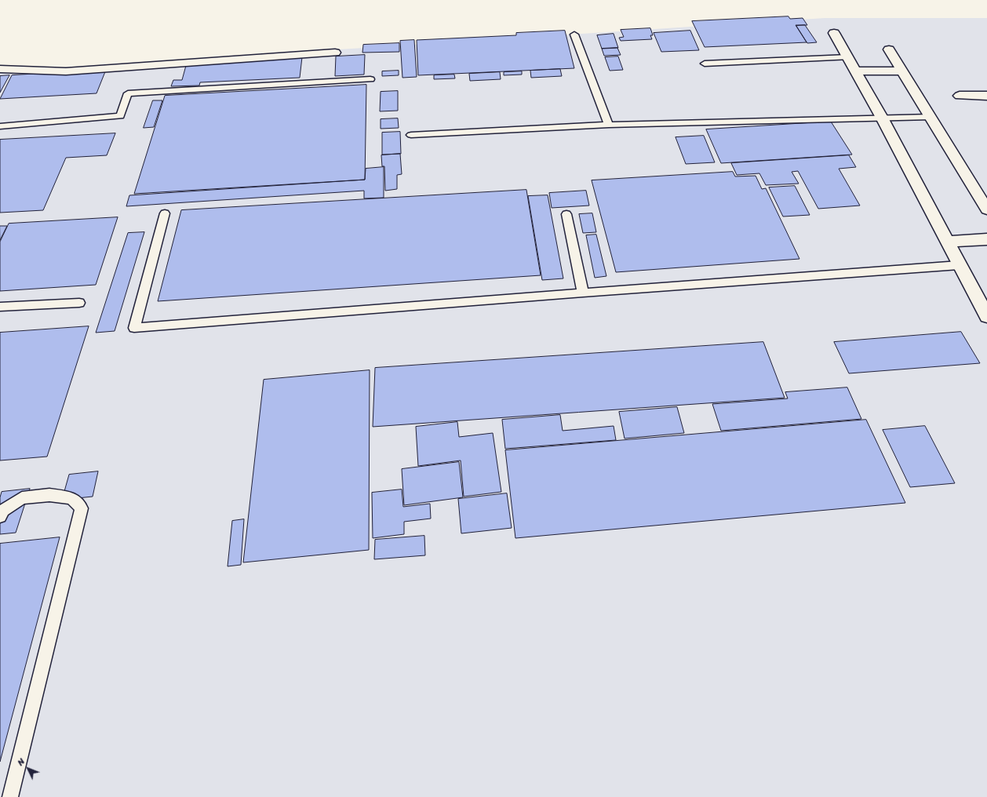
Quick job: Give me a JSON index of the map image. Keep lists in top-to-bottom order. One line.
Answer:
{"north":"top left"}
